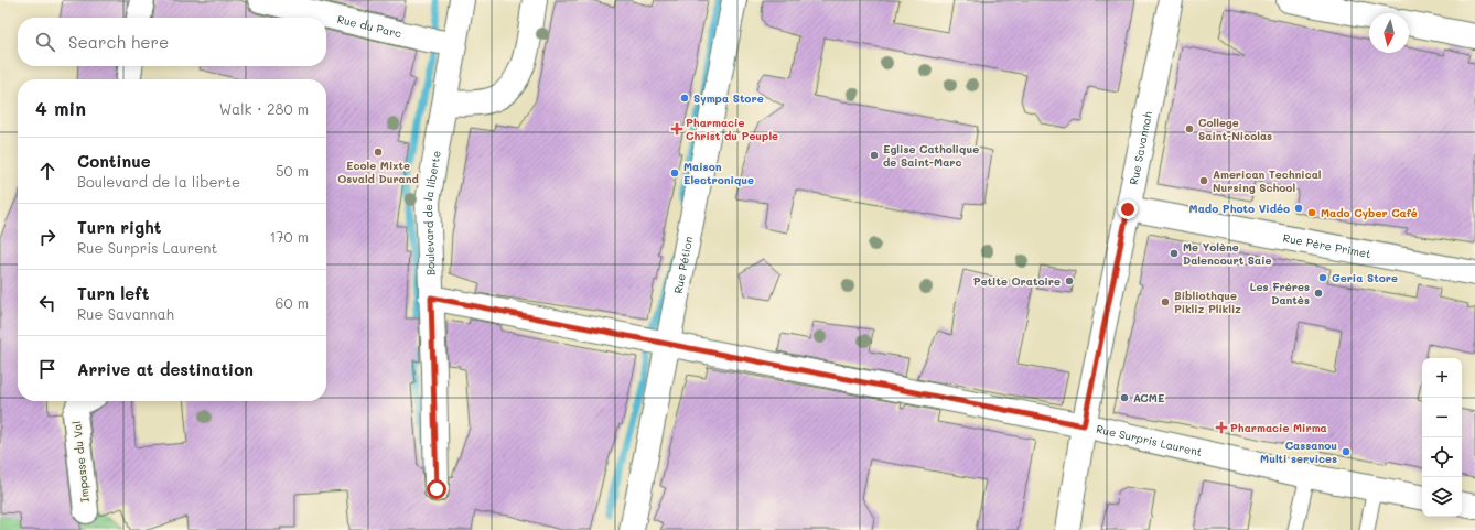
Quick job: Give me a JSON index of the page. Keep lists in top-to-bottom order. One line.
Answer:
{"streets":{"street":["Rue du Parc","Rue Savannah","Boulevard de la liberte","Rue Père Primet","Rue Pétion","Rue Surpris Laurent","Impasse du Val"]},"crossings":[["Rue du Parc","Boulevard de la liberte"],["Rue Savannah","Rue Père Primet"],["Rue Savannah","Rue Surpris Laurent"],["Boulevard de la liberte","Rue Surpris Laurent"],["Rue Pétion","Rue Surpris Laurent"]],"places":{"other":["Sympa Store","College Saint-Nicolas","Ecole Mixte Osvald Durand","Eglise Catholique de Saint-Marc","Maison Electronique","American Technical Nursing School","Mado Photo Vidéo","Mado Cyber Café","Me Yolène Dalencourt Saie","Geria Store","Petite Oratoire","Les Frères Dantès","Bibliothque Pikliz Plikliz","ACME","Cassanou Multi services"],"health":["Pharmacie Christ du Peuple","Pharmacie Mirma"]},"north":"bottom","page":{"search":"Search here","heading":["4 min","Walk · 280 m"],"list":[["Continue","Boulevard de la liberte","50 m"],["Turn right","Rue Surpris Laurent","170 m"],["Turn left","Rue Savannah","60 m"],"Arrive at destination"],"map_buttons":["+","−"]}}
